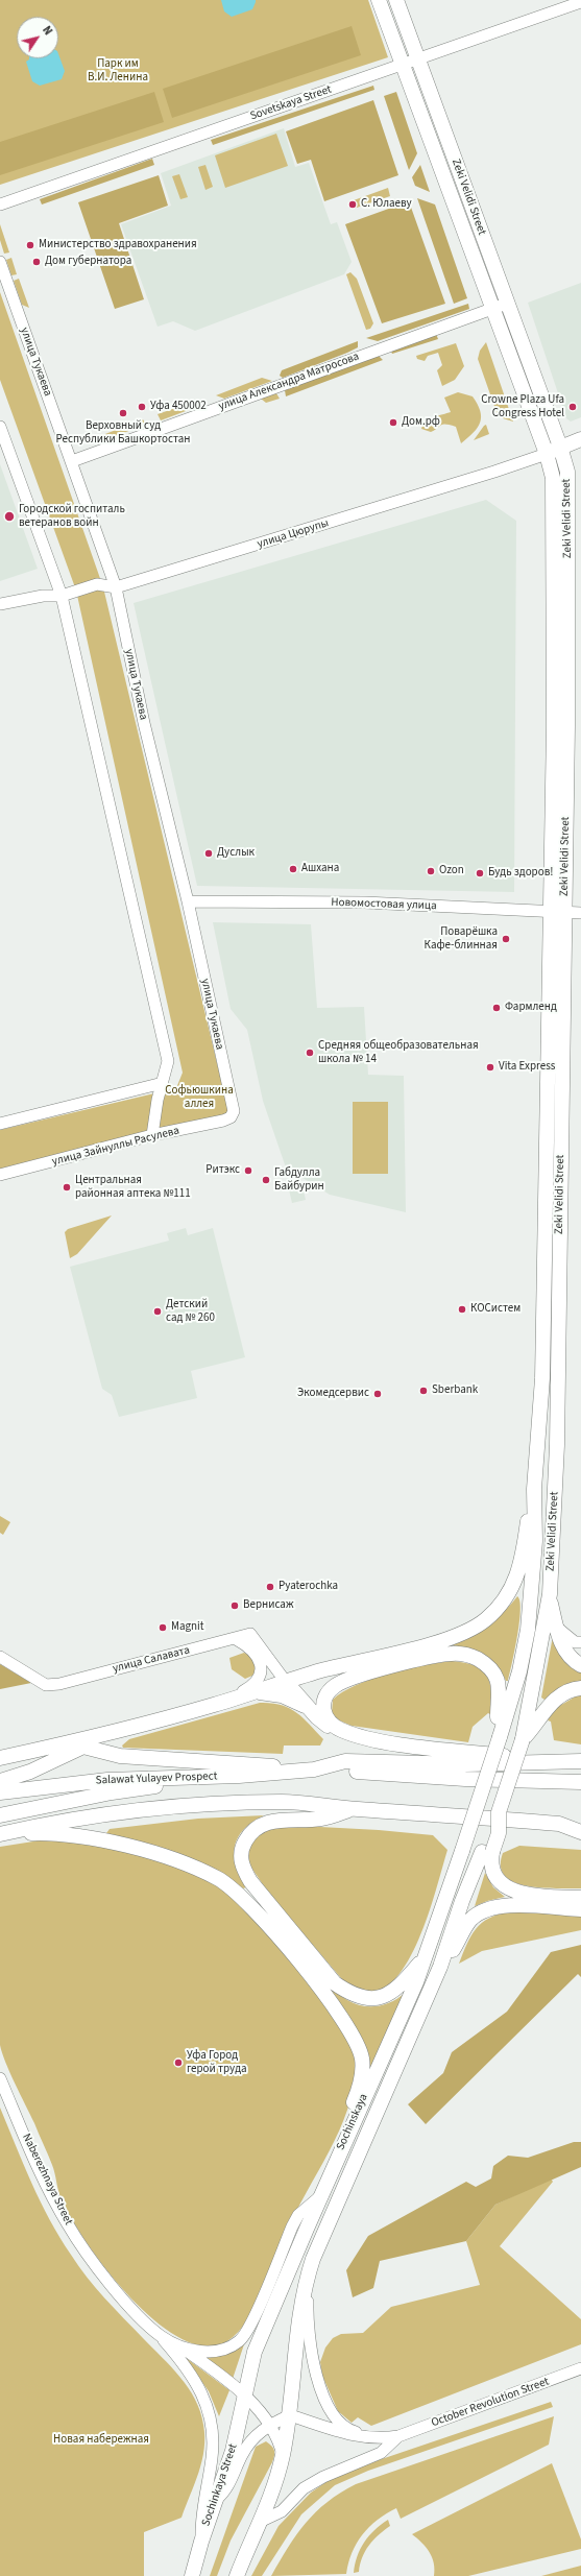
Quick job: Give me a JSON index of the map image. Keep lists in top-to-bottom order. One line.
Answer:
{"streets":{"main road":["Zeki Velidi Street","улица Цюрупы","Salawat Yulayev Prospect","Sochinskaya","Sochinkaya Street"],"street":["Sovetskaya Street","улица Тукаева","улица Александра Матросова","Новомостовая улица","улица Зайнуллы Расулева","улица Салавата","Naberezhnaya Street","October Revolution Street"]},"crossings":[["Sovetskaya Street","Zeki Velidi Street"],["Zeki Velidi Street","улица Александра Матросова"],["Zeki Velidi Street","улица Цюрупы"],["Zeki Velidi Street","Новомостовая улица"],["Zeki Velidi Street","Sochinskaya"],["улица Тукаева","улица Александра Матросова"],["улица Тукаева","улица Цюрупы"],["улица Тукаева","Новомостовая улица"],["улица Тукаева","улица Зайнуллы Расулева"],["Sochinskaya","Sochinkaya Street"]],"parks":["Парк им В.И. Ленина","Софьюшкина аллея","Новая набережная"],"places":["С. Юлаеву","Министерство здравохранения","Дом губернатора","Уфа 450002","Crowne Plaza Ufa Congress Hotel","Верховный суд Республики Башкортостан","Дом.рф","Городской госпиталь ветеранов войн","Дуслык","Ашхана","Ozon","Будь здоров!","Поварёшка Кафе-блинная","Фармленд","Средняя общеобразовательная школа № 14","Vita Express","Ритэкс","Габдулла Байбурин","Центральная районная аптека №111","КОСистем","Детский сад № 260","Sberbank","Экомедсервис","Pyaterochka","Вернисаж","Magnit","Уфа Город герой труда"],"north":"top right"}
